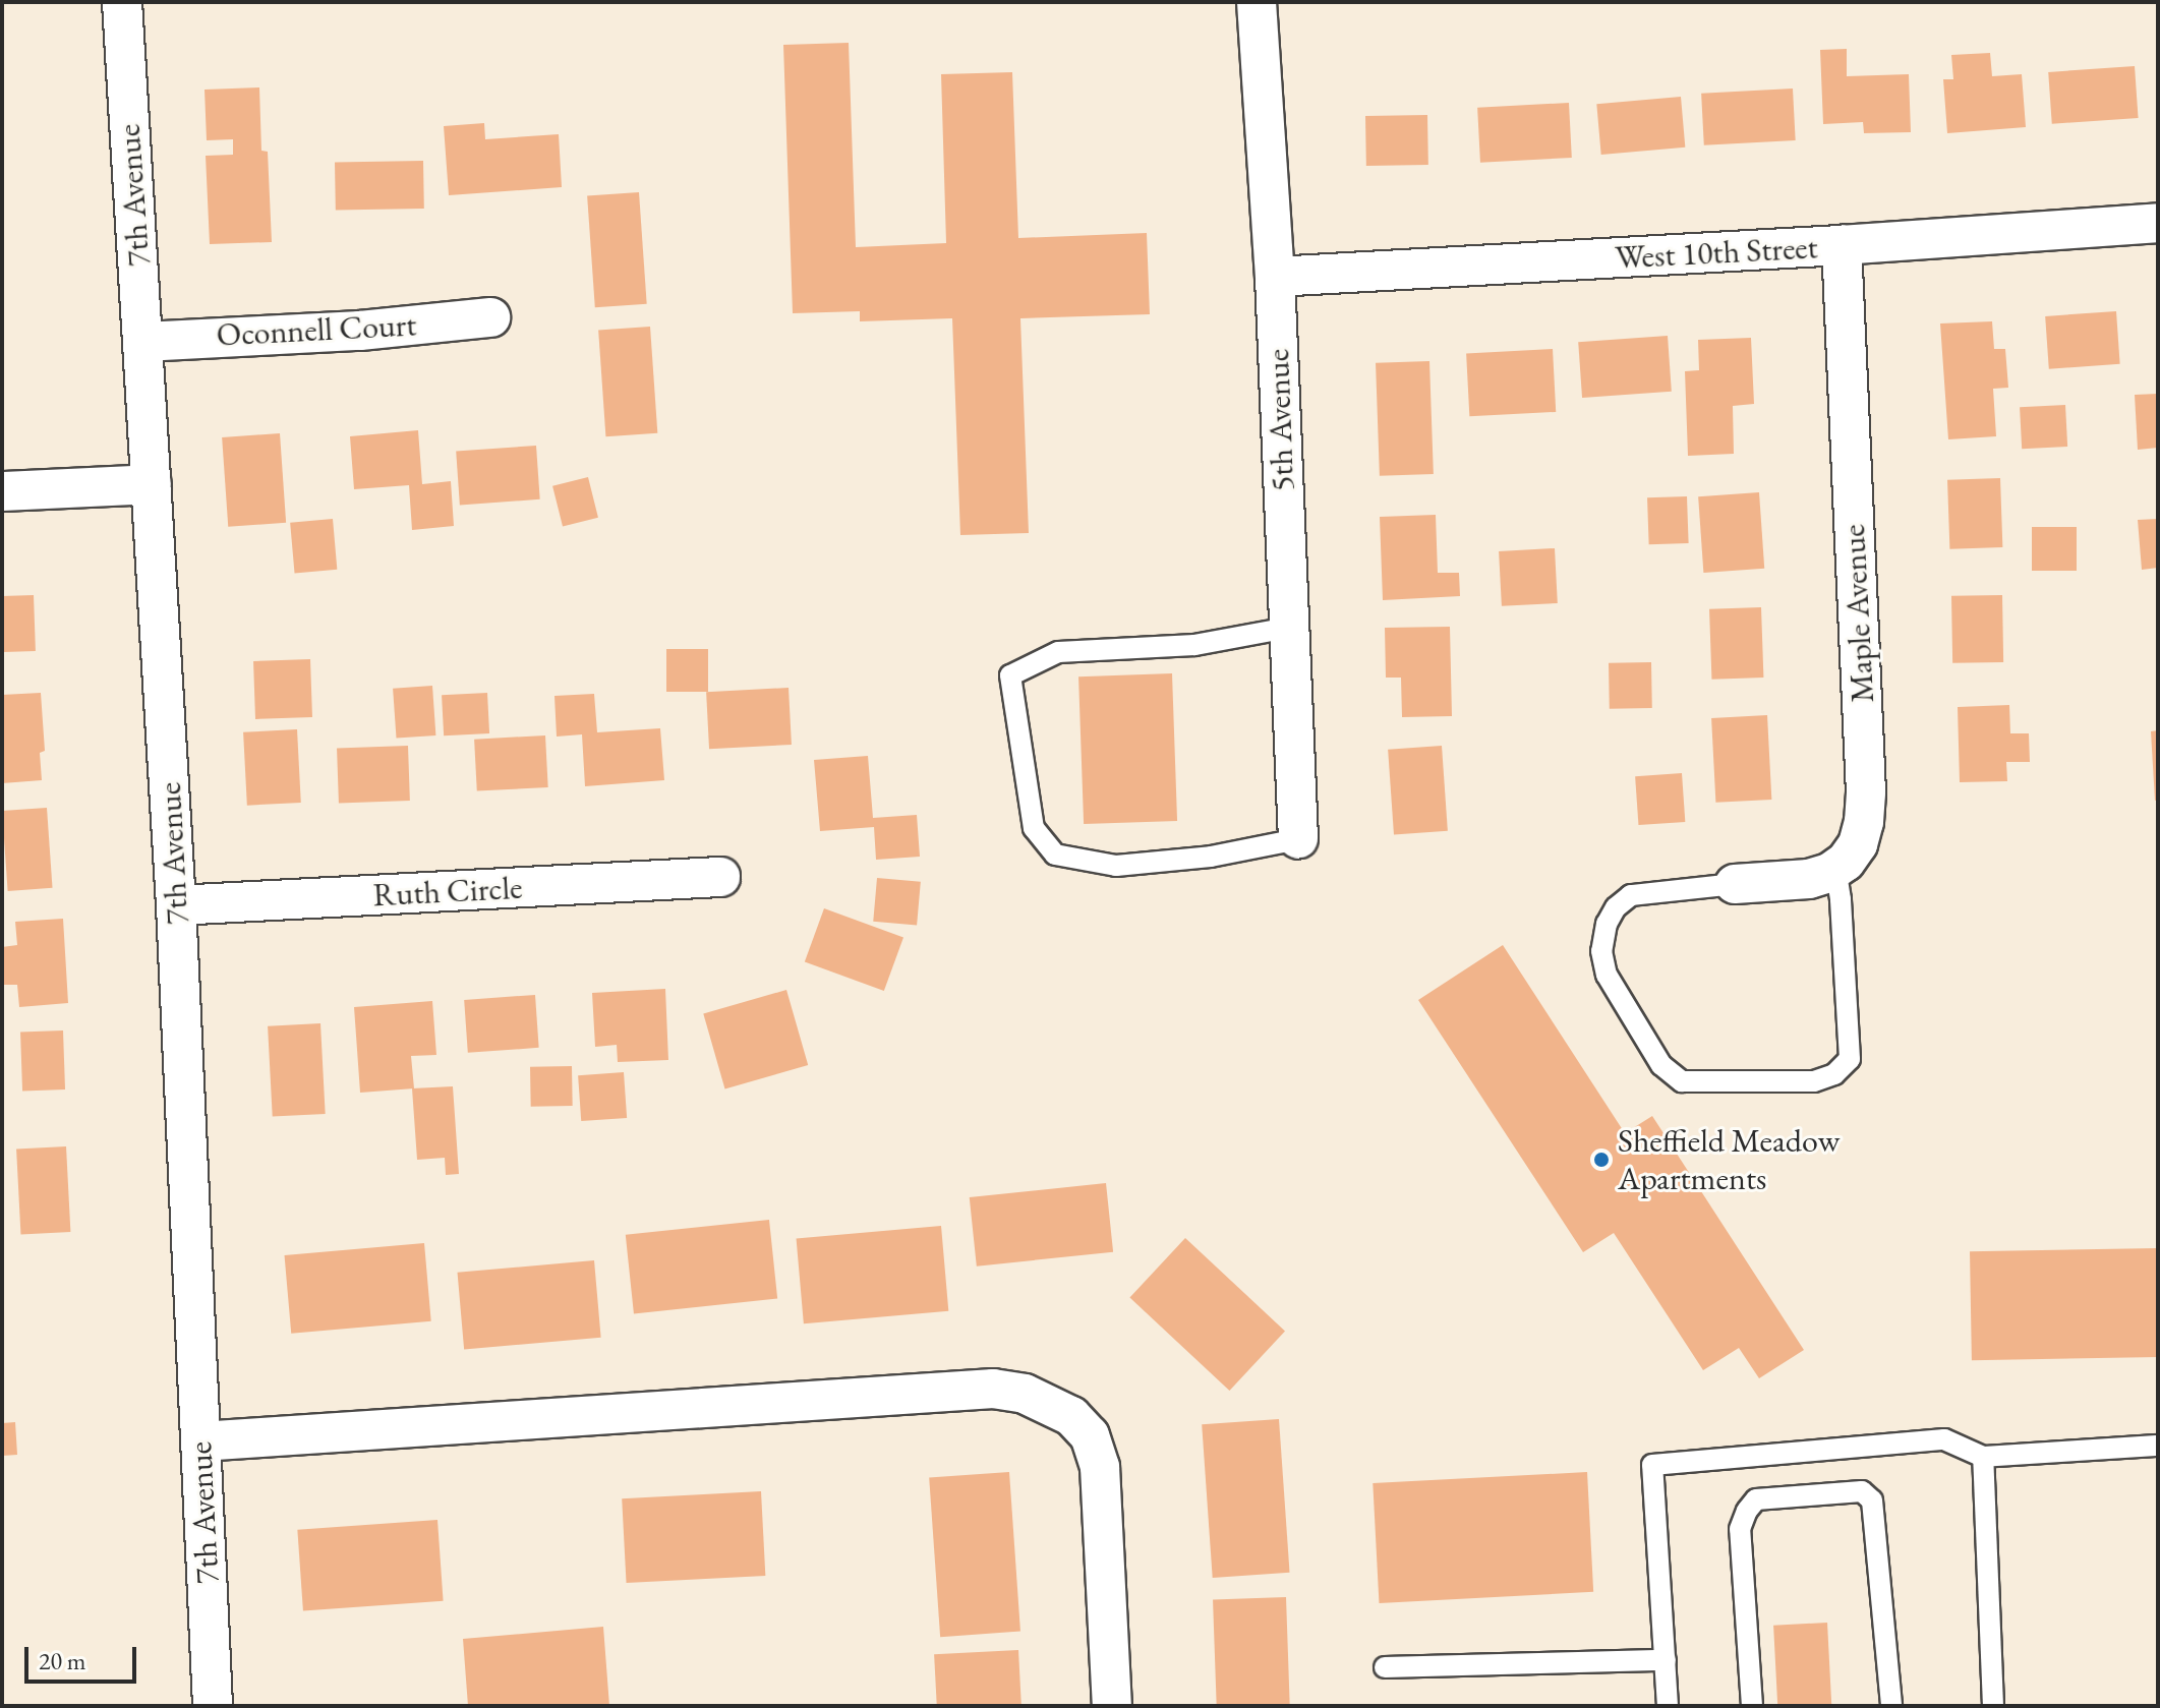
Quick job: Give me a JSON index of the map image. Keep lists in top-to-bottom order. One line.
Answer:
{"streets":{"street":["7th Avenue","West 10th Street","Oconnell Court","5th Avenue","Maple Avenue","Ruth Circle"]},"crossings":[["7th Avenue","Oconnell Court"],["7th Avenue","Ruth Circle"],["West 10th Street","5th Avenue"],["West 10th Street","Maple Avenue"]],"places":["Sheffield Meadow Apartments"],"scale_bar":"20 m"}
